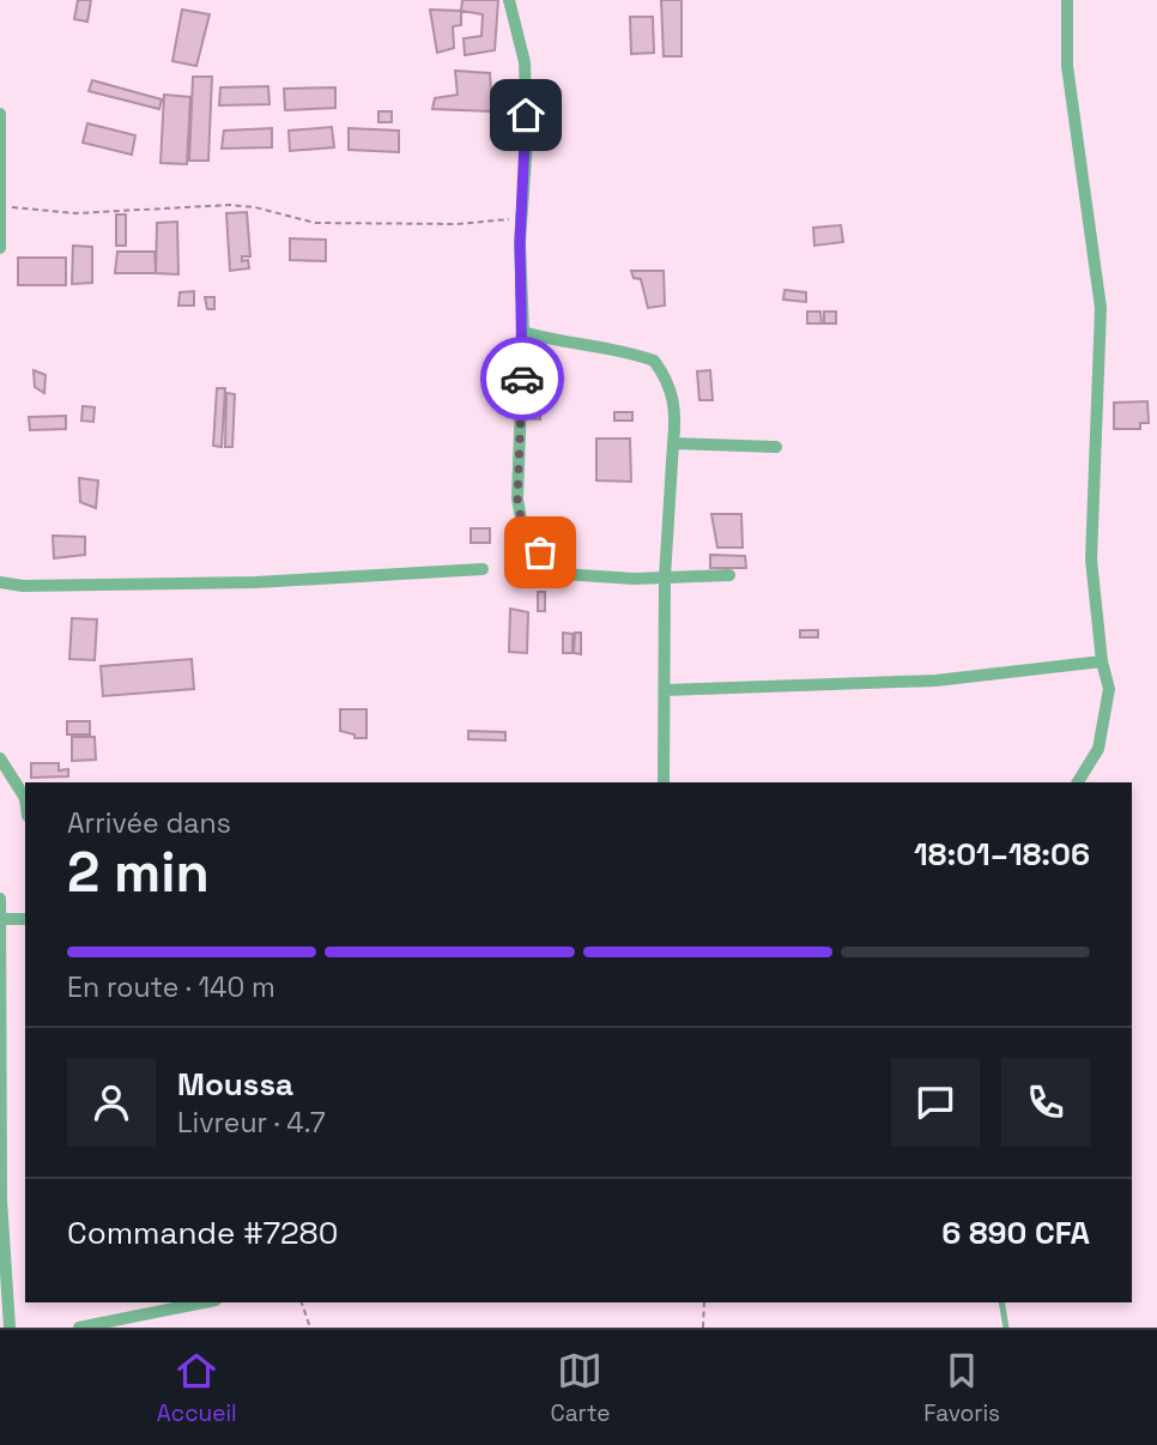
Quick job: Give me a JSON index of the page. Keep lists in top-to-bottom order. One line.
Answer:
{"page":{"heading":["2 min","Arrivée dans","18:01–18:06"],"panel":["Moussa","Livreur · 4.7","Commande #7280","6 890 CFA"],"bar":"En route · 140 m","tabs":["Accueil","Carte","Favoris"]}}
